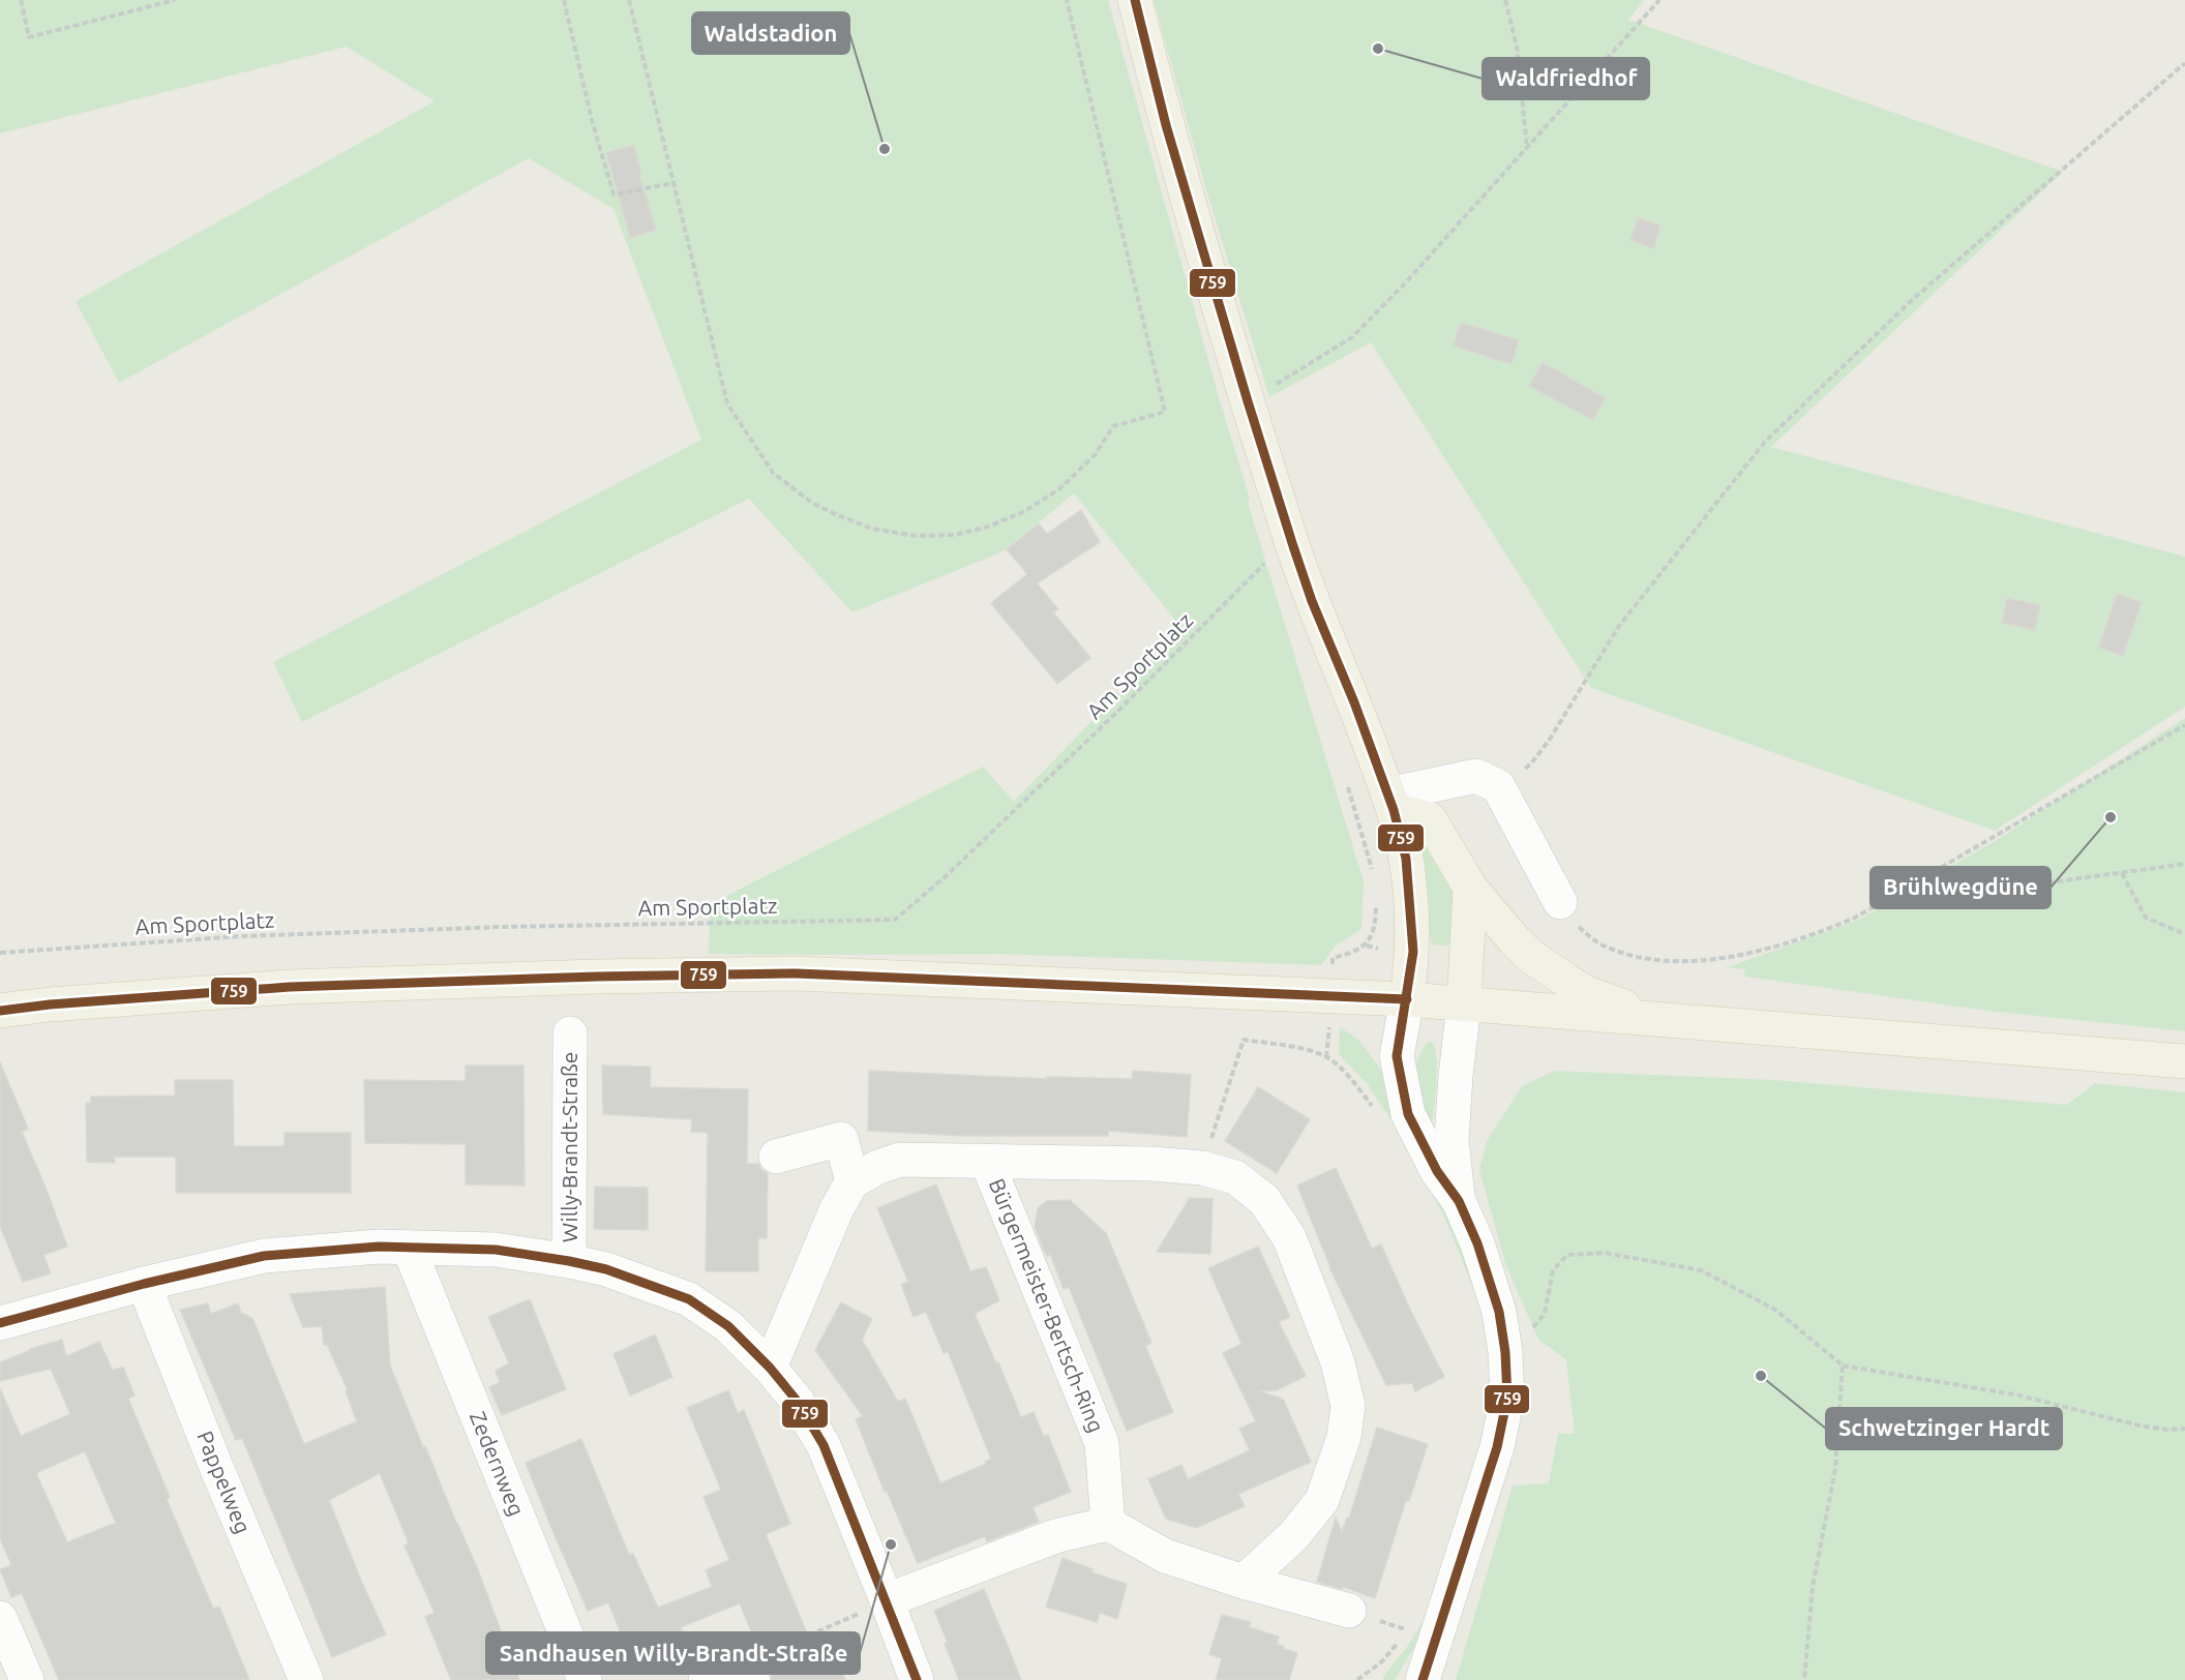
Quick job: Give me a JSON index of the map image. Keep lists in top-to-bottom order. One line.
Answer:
{"streets":{"street":["Willy-Brandt-Straße","Bürgermeister-Bertsch-Ring","Zedernweg","Pappelweg"],"path":["Am Sportplatz"]},"crossings":[["Willy-Brandt-Straße","Zedernweg"],["Willy-Brandt-Straße","Pappelweg"]],"places":["Waldfriedhof","Waldstadion","Brühlwegdüne","Schwetzinger Hardt","Sandhausen Willy-Brandt-Straße"],"lines":["transit line 759"]}
